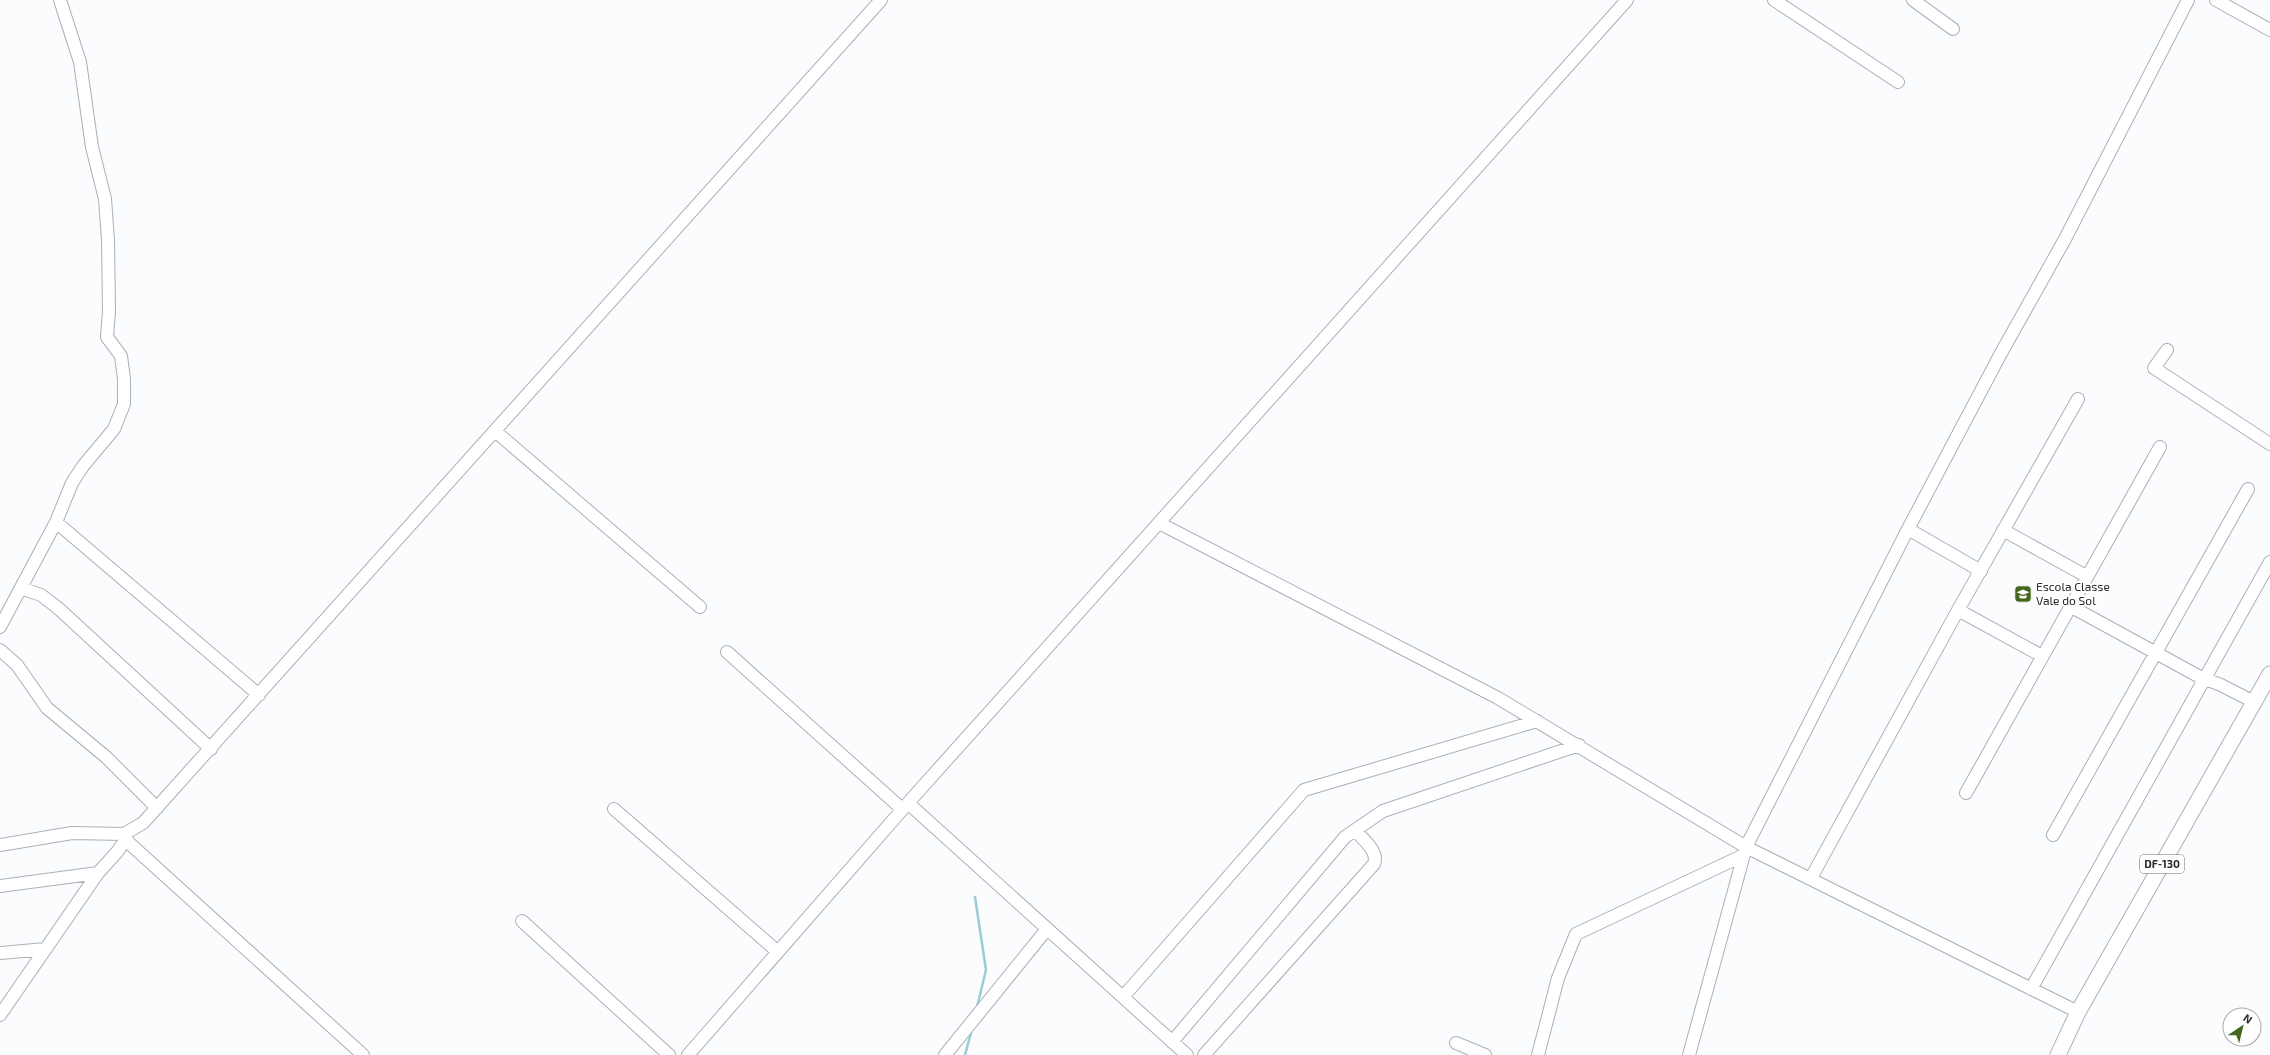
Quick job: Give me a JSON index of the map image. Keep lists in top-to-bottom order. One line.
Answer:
{"streets":{"main road":["DF-130"]},"places":{"school or university":["Escola Classe Vale do Sol"]},"north":"top right"}
